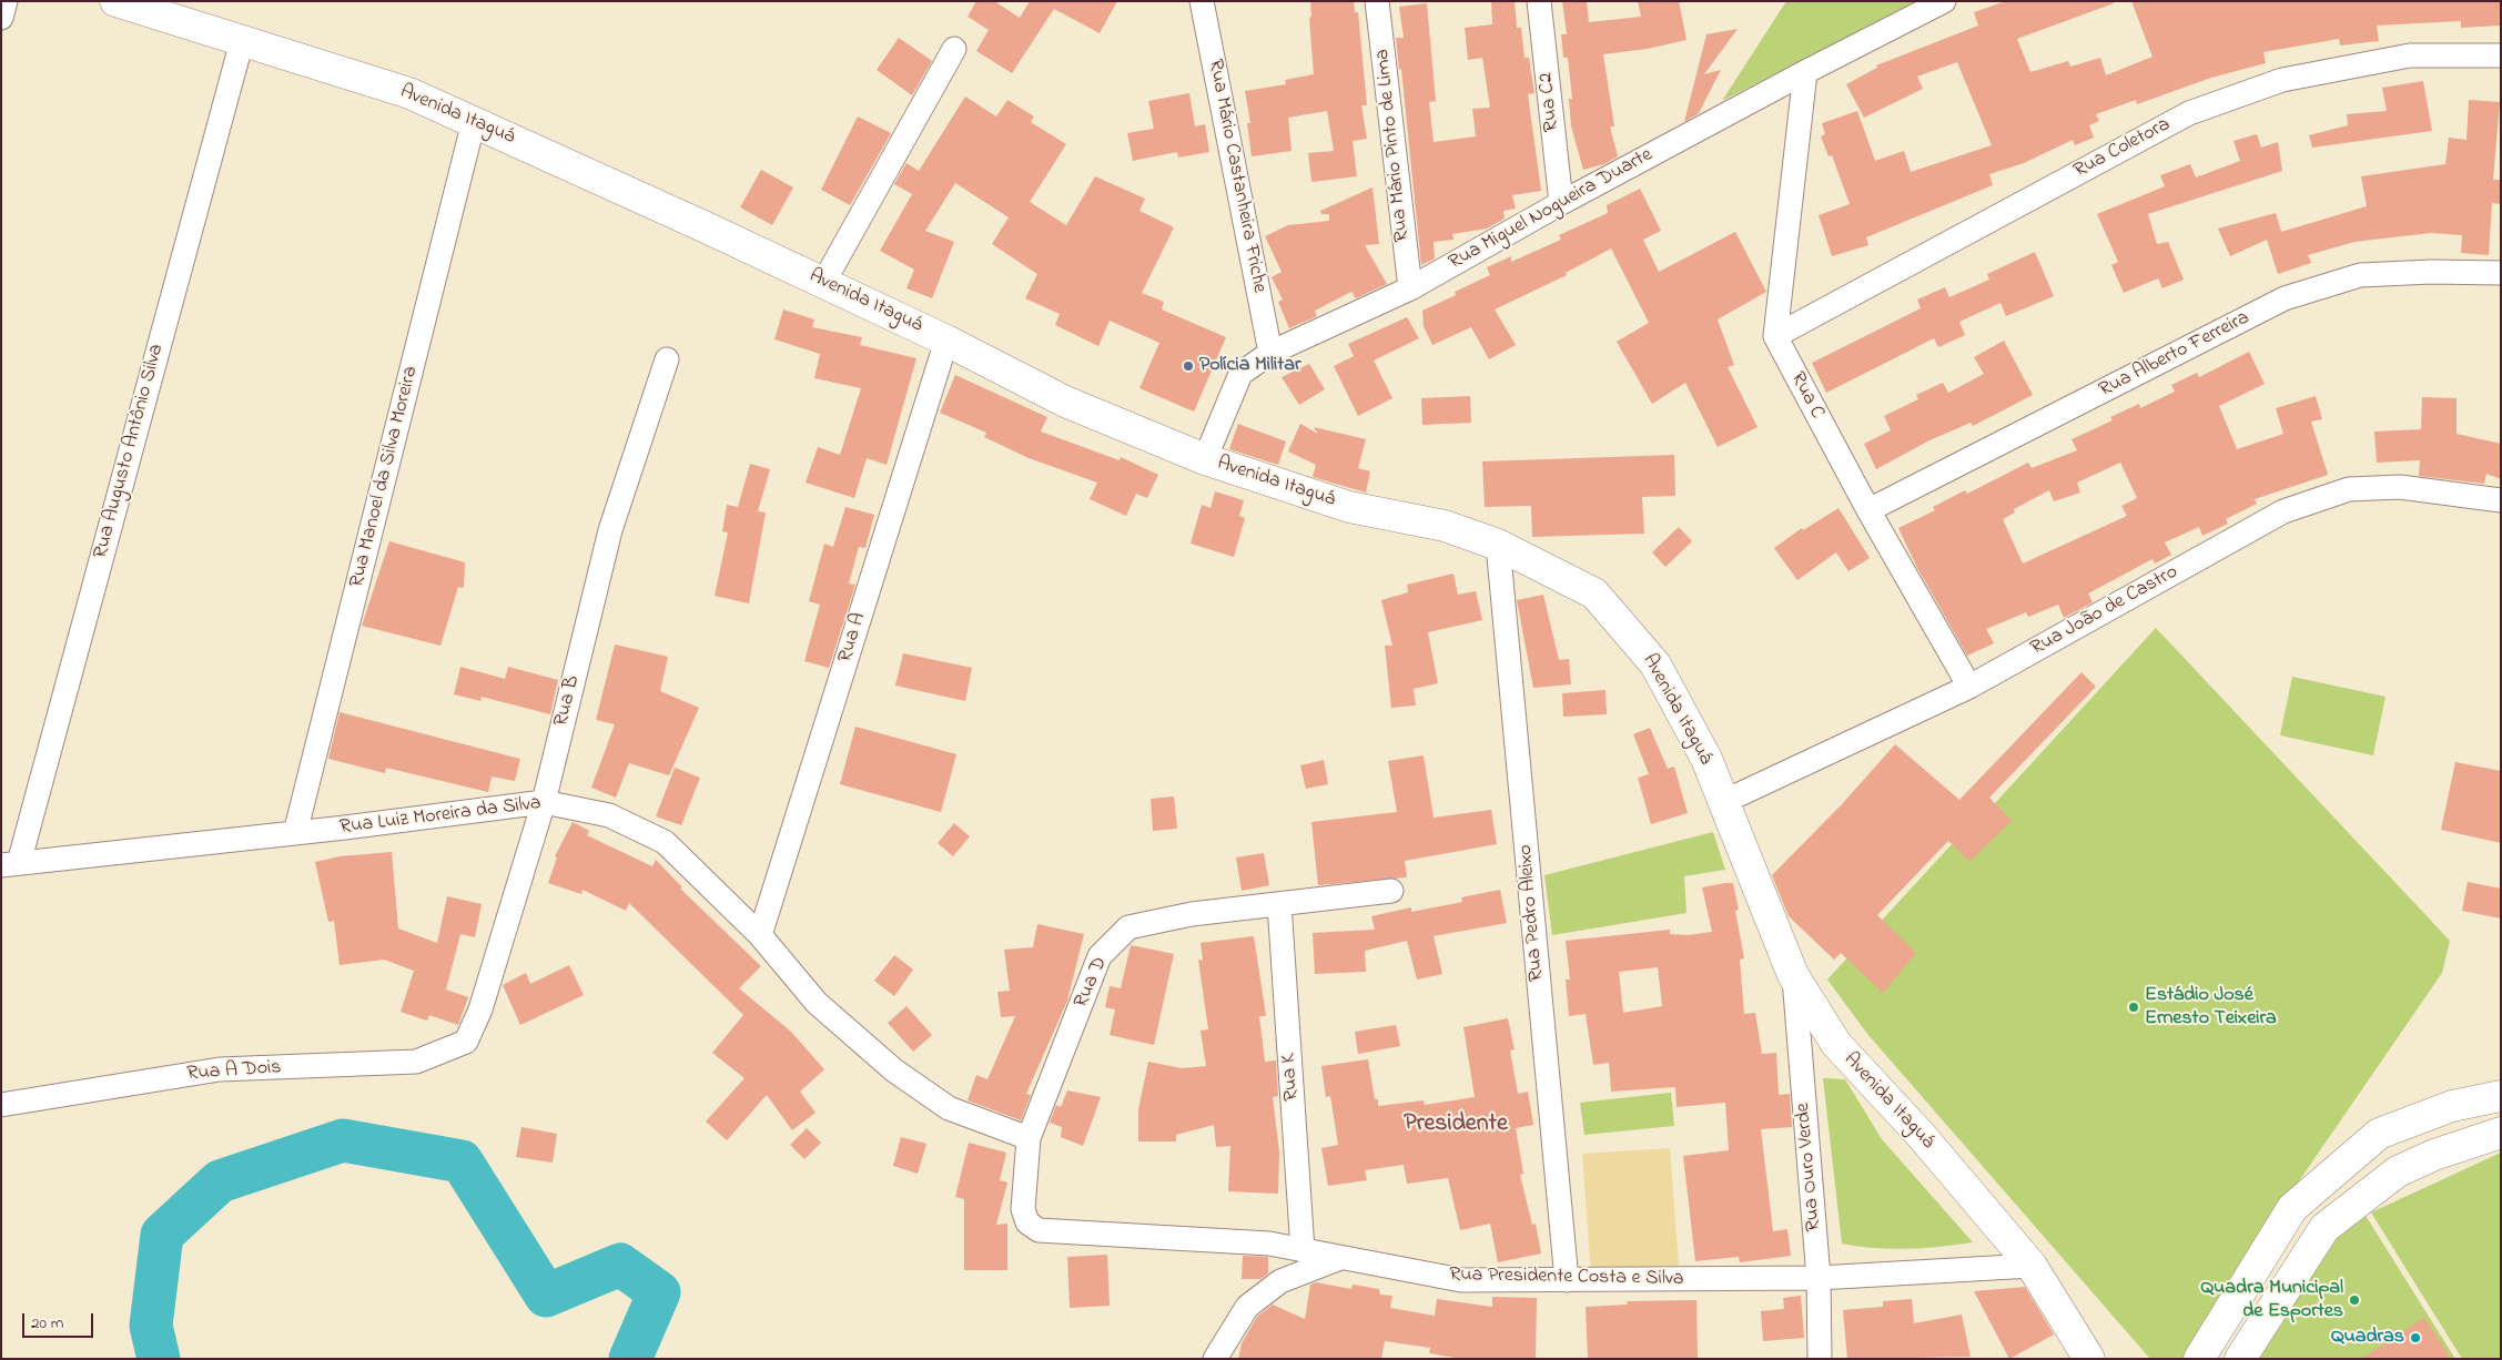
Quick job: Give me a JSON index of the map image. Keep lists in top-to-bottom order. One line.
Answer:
{"streets":{"street":["Rua C2","Avenida Itaguá","Rua Mário Pinto de Lima","Rua Coletora","Rua Mário Castanheira Friche","Rua Miguel Nogueira Duarte","Rua Alberto Ferreira","Rua C","Rua Augusto Antônio Silva","Rua Manoel da Silva Moreira","Rua João de Castro","Rua A","Rua B","Rua Luiz Moreira da Silva","Rua Pedro Aleixo","Rua D","Rua A Dois","Rua K","Rua Ouro Verde","Rua Presidente Costa e Silva"]},"crossings":[["Rua C2","Rua Miguel Nogueira Duarte"],["Avenida Itaguá","Rua Miguel Nogueira Duarte"],["Avenida Itaguá","Rua Augusto Antônio Silva"],["Avenida Itaguá","Rua Manoel da Silva Moreira"],["Avenida Itaguá","Rua João de Castro"],["Avenida Itaguá","Rua A"],["Avenida Itaguá","Rua Pedro Aleixo"],["Avenida Itaguá","Rua Ouro Verde"],["Avenida Itaguá","Rua Presidente Costa e Silva"],["Rua Mário Pinto de Lima","Rua Miguel Nogueira Duarte"],["Rua Coletora","Rua C"],["Rua Mário Castanheira Friche","Rua Miguel Nogueira Duarte"],["Rua Alberto Ferreira","Rua C"],["Rua C","Rua João de Castro"],["Rua Augusto Antônio Silva","Rua Luiz Moreira da Silva"],["Rua Manoel da Silva Moreira","Rua Luiz Moreira da Silva"],["Rua A","Rua Luiz Moreira da Silva"],["Rua B","Rua Luiz Moreira da Silva"],["Rua B","Rua A Dois"],["Rua Luiz Moreira da Silva","Rua D"],["Rua Pedro Aleixo","Rua Presidente Costa e Silva"],["Rua D","Rua K"],["Rua D","Rua Presidente Costa e Silva"],["Rua K","Rua Presidente Costa e Silva"],["Rua Ouro Verde","Rua Presidente Costa e Silva"]],"districts":["Presidente"],"places":["Polícia Militar","Estádio José Ernesto Teixeira","Quadra Municipal de Esportes","Quadras"],"scale_bar":"20 m"}
